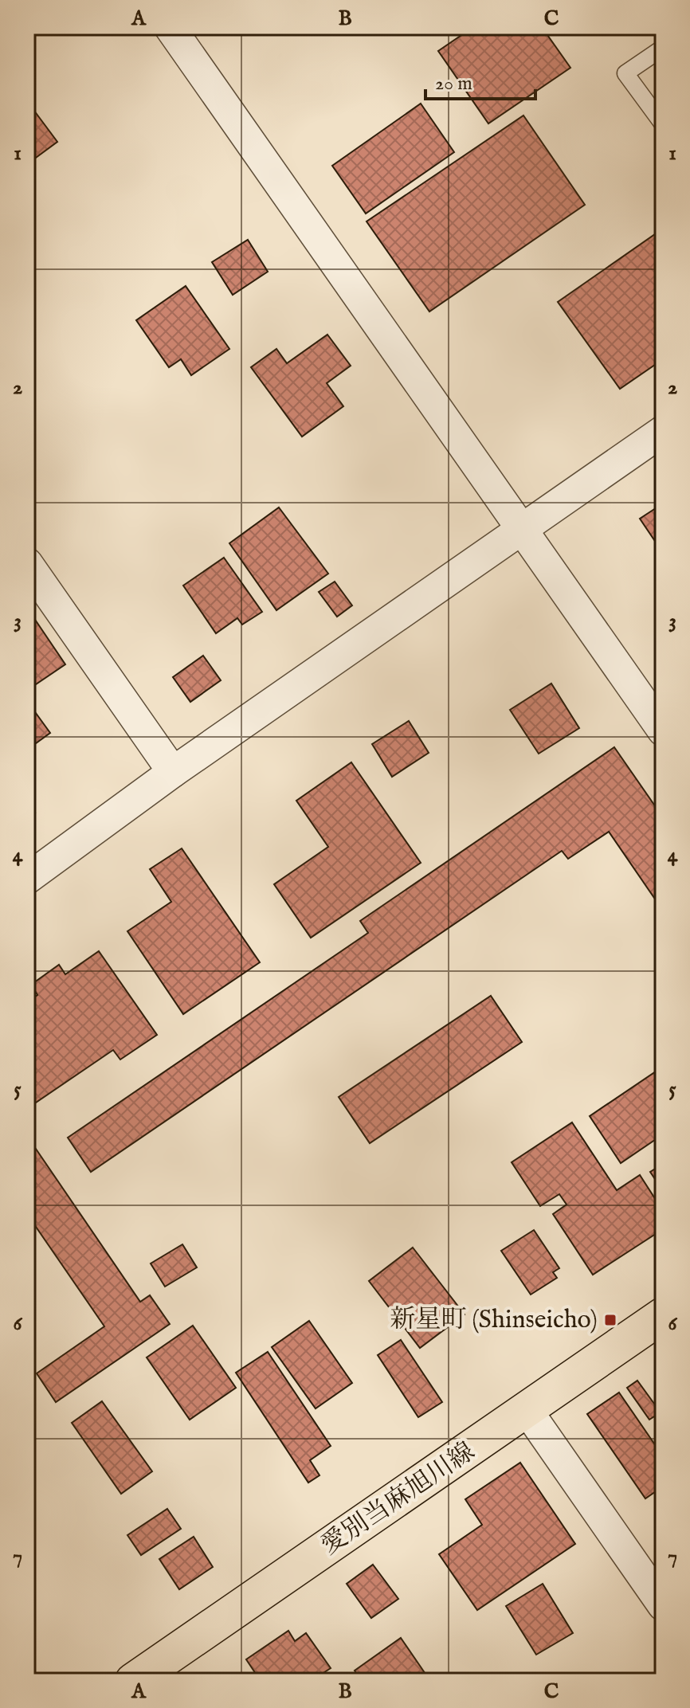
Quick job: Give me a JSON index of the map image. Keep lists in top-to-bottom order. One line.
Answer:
{"streets":{"main road":["愛別当麻旭川線"]},"places":{"transit":["新星町 (Shinseicho)"]},"scale_bar":"20 m","grid":{"columns":["A","B","C"],"rows":["1","2","3","4","5","6","7"]}}
